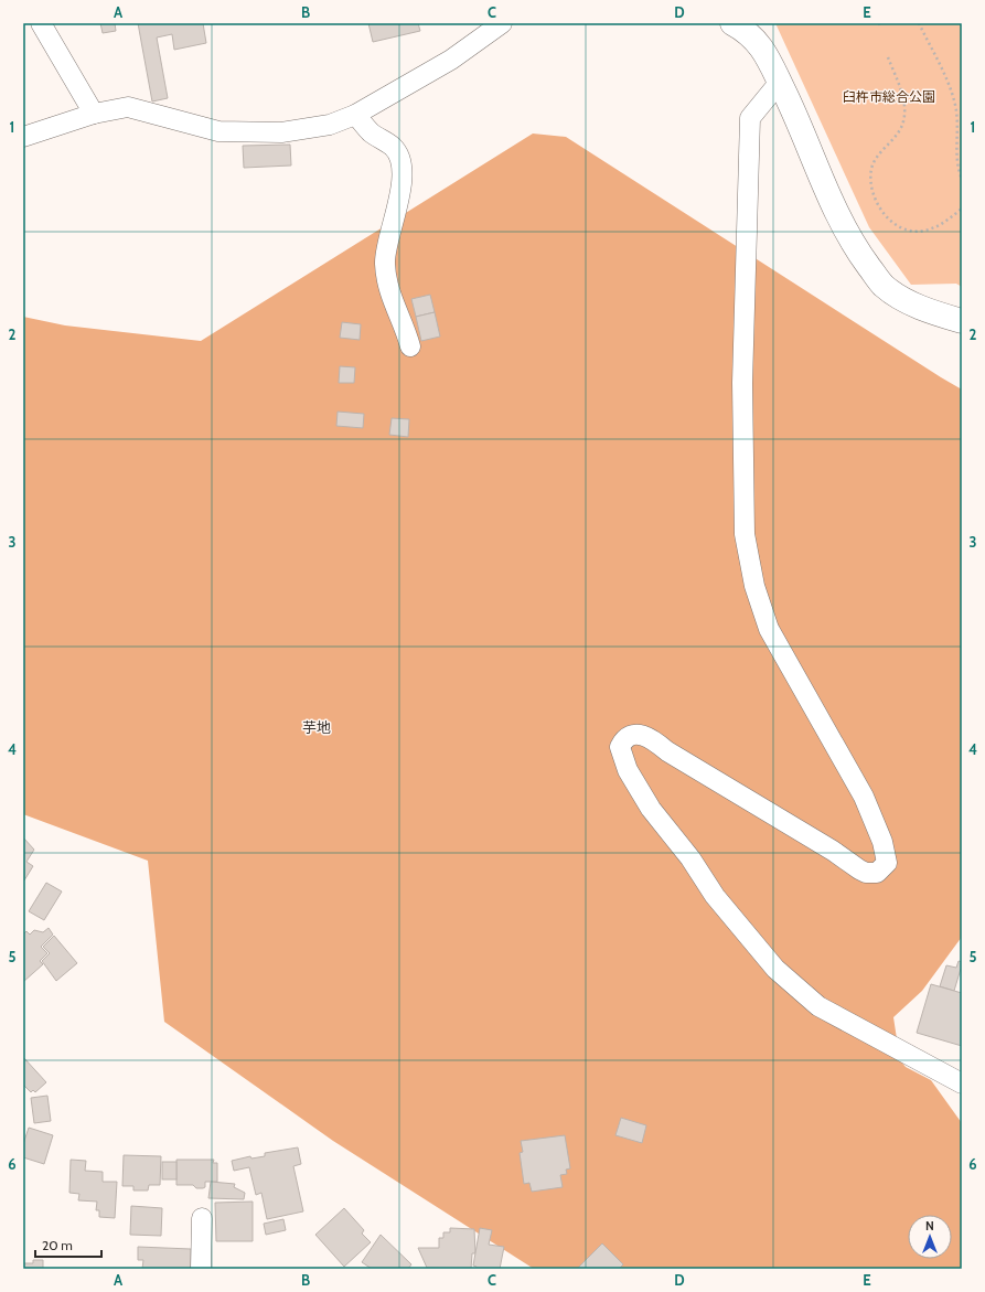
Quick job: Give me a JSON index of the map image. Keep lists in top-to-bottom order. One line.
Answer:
{"districts":["芋地"],"parks":["臼杵市総合公園"],"scale_bar":"20 m","north":"top","grid":{"columns":["A","B","C","D","E"],"rows":["1","2","3","4","5","6"]}}
